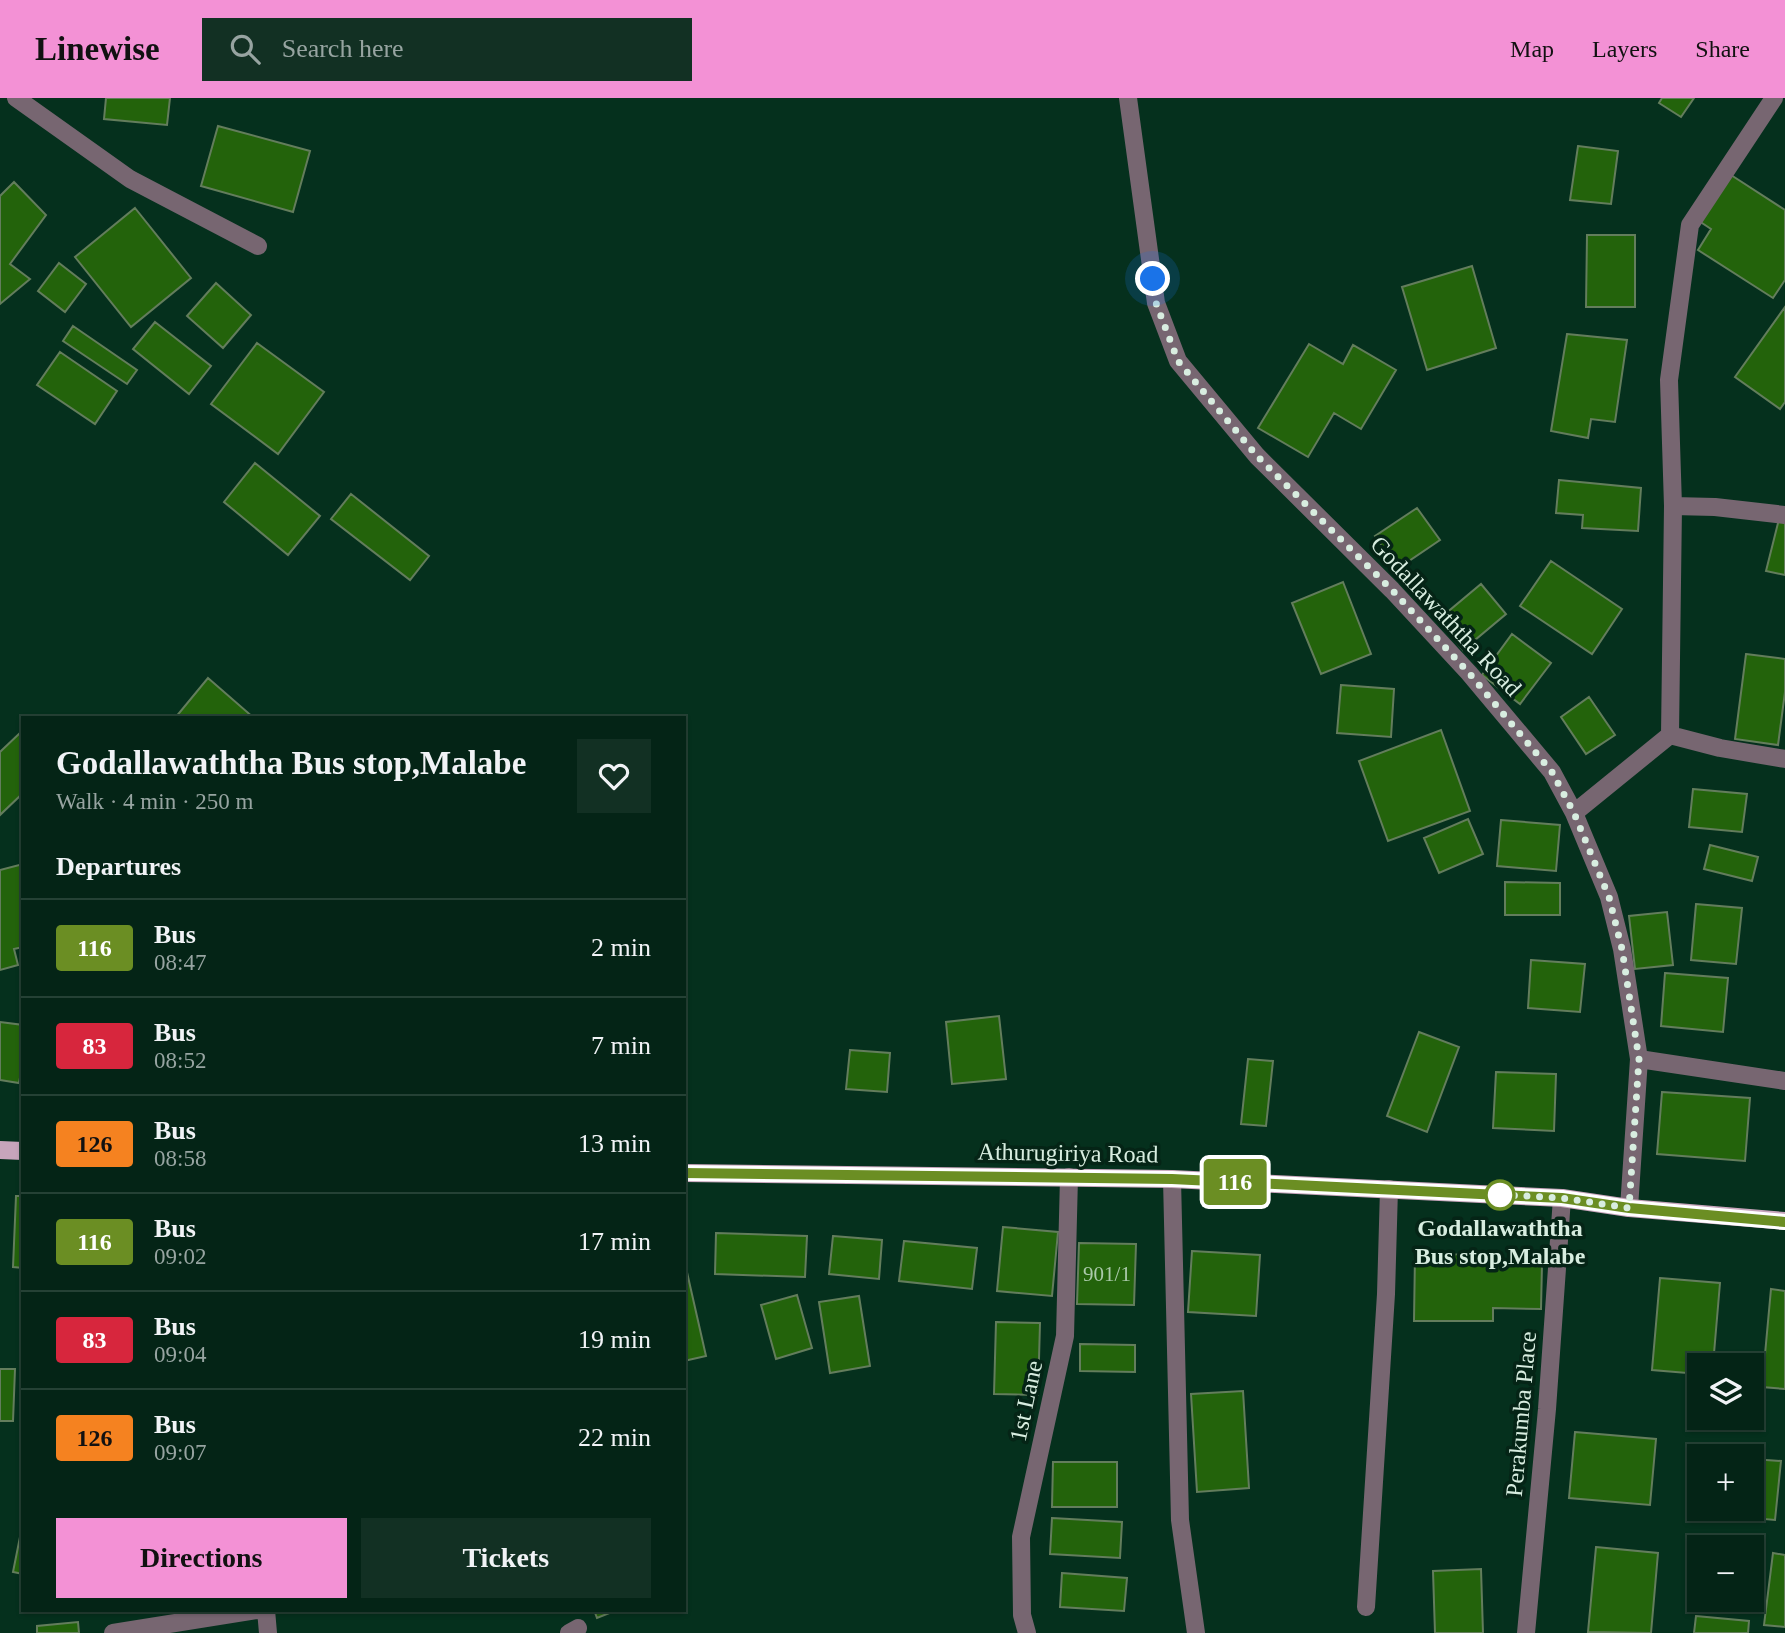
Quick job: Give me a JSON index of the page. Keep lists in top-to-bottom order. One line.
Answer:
{"streets":{"main road":["Athurugiriya Road"],"street":["Godallawaththa Road","1st Lane","Perakumba Place"]},"crossings":[["Godallawaththa Road","Athurugiriya Road"],["Athurugiriya Road","1st Lane"],["Athurugiriya Road","Perakumba Place"]],"places":["Godallawaththa Bus stop,Malabe"],"lines":["bus line 116"],"house_numbers":["901/1"],"page":{"header":"Linewise","search":"Search here","nav":["Map","Layers","Share"],"on_map":"116","heading":[["Godallawaththa Bus stop,Malabe","Walk · 4 min · 250 m"],"Departures"],"list":[{"mark":"116","name":"Bus","note":"08:47","value":"2 min"},{"mark":"83","name":"Bus","note":"08:52","value":"7 min"},{"mark":"126","name":"Bus","note":"08:58","value":"13 min"},{"mark":"116","name":"Bus","note":"09:02","value":"17 min"},{"mark":"83","name":"Bus","note":"09:04","value":"19 min"},{"mark":"126","name":"Bus","note":"09:07","value":"22 min"}],"map_buttons":["+","−"],"buttons":["Directions","Tickets"]}}
